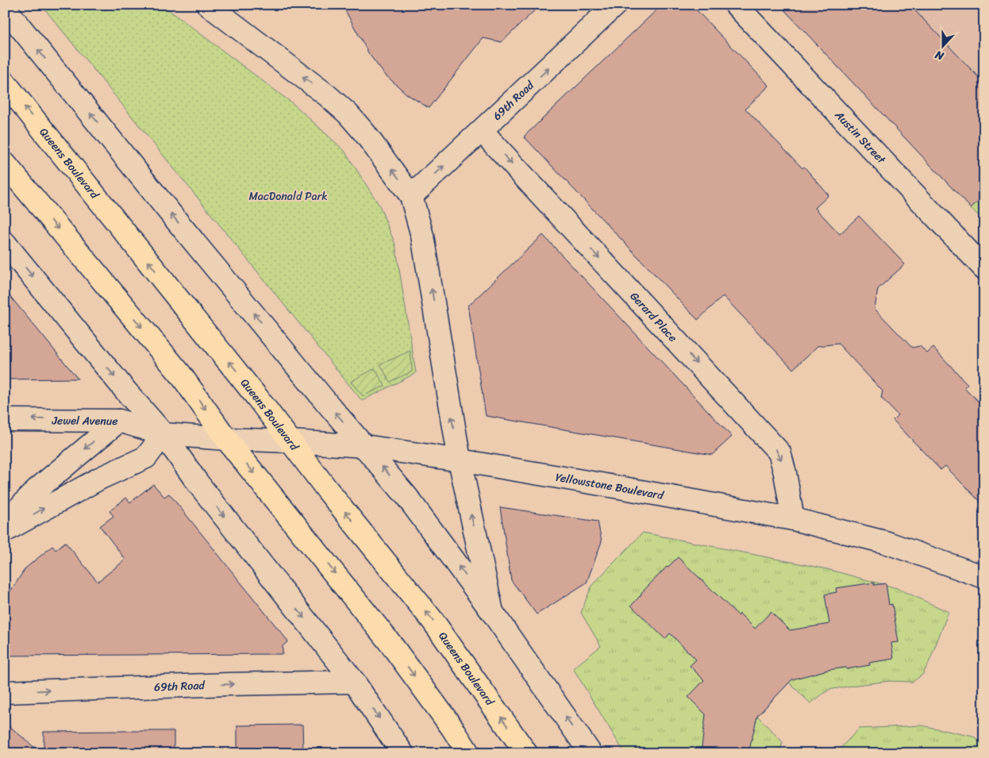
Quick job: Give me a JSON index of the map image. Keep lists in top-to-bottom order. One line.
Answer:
{"streets":{"main road":["Queens Boulevard"],"street":["69th Road","Austin Street","Gerard Place","Jewel Avenue","Yellowstone Boulevard"]},"crossings":[["69th Road","Gerard Place"],["Queens Boulevard","Yellowstone Boulevard"],["Gerard Place","Yellowstone Boulevard"],["Jewel Avenue","Yellowstone Boulevard"]],"one_way":["69th Road","Gerard Place","Jewel Avenue"],"parks":["MacDonald Park"],"north":"bottom"}
